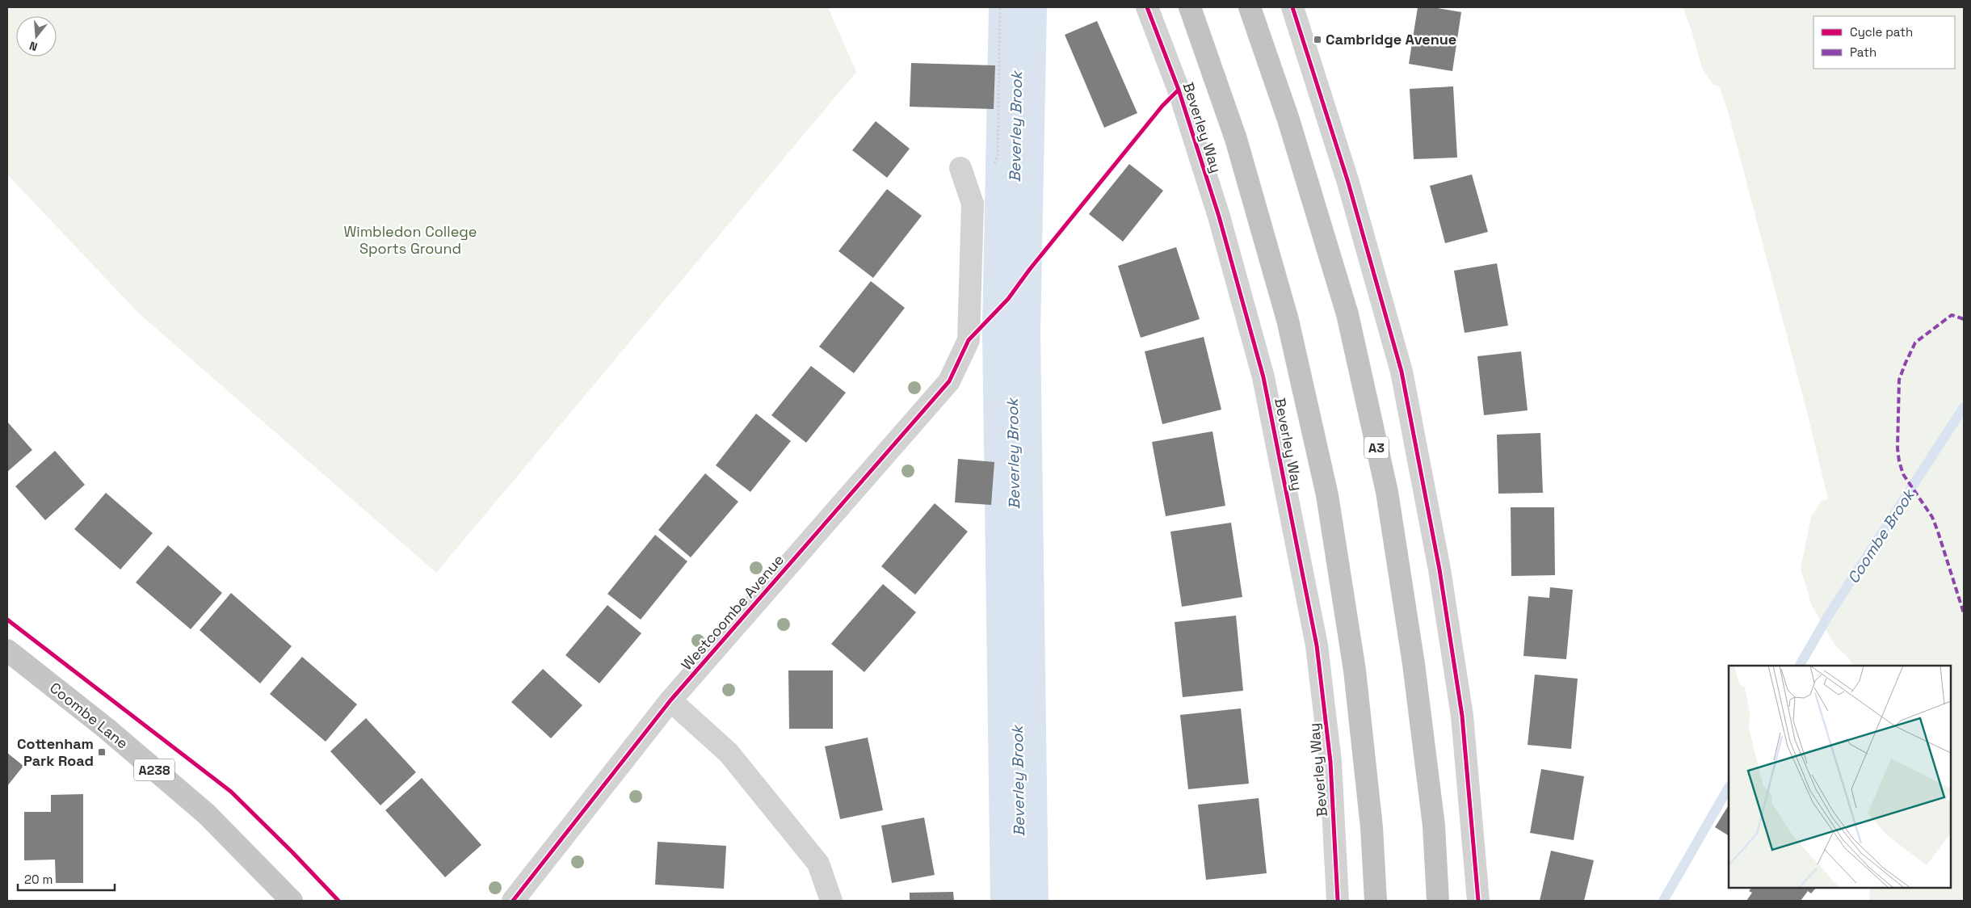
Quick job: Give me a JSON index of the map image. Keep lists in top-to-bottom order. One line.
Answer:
{"streets":{"highway":["Beverley Way","A3"],"main road":["Coombe Lane","A238"],"street":["Westcoombe Avenue"]},"water":["Beverley Brook","Coombe Brook"],"parks":["Wimbledon College Sports Ground"],"places":{"transit":["Cambridge Avenue","Cottenham Park Road"]},"legend":["Cycle path","Path"],"scale_bar":"20 m","north":"bottom"}
